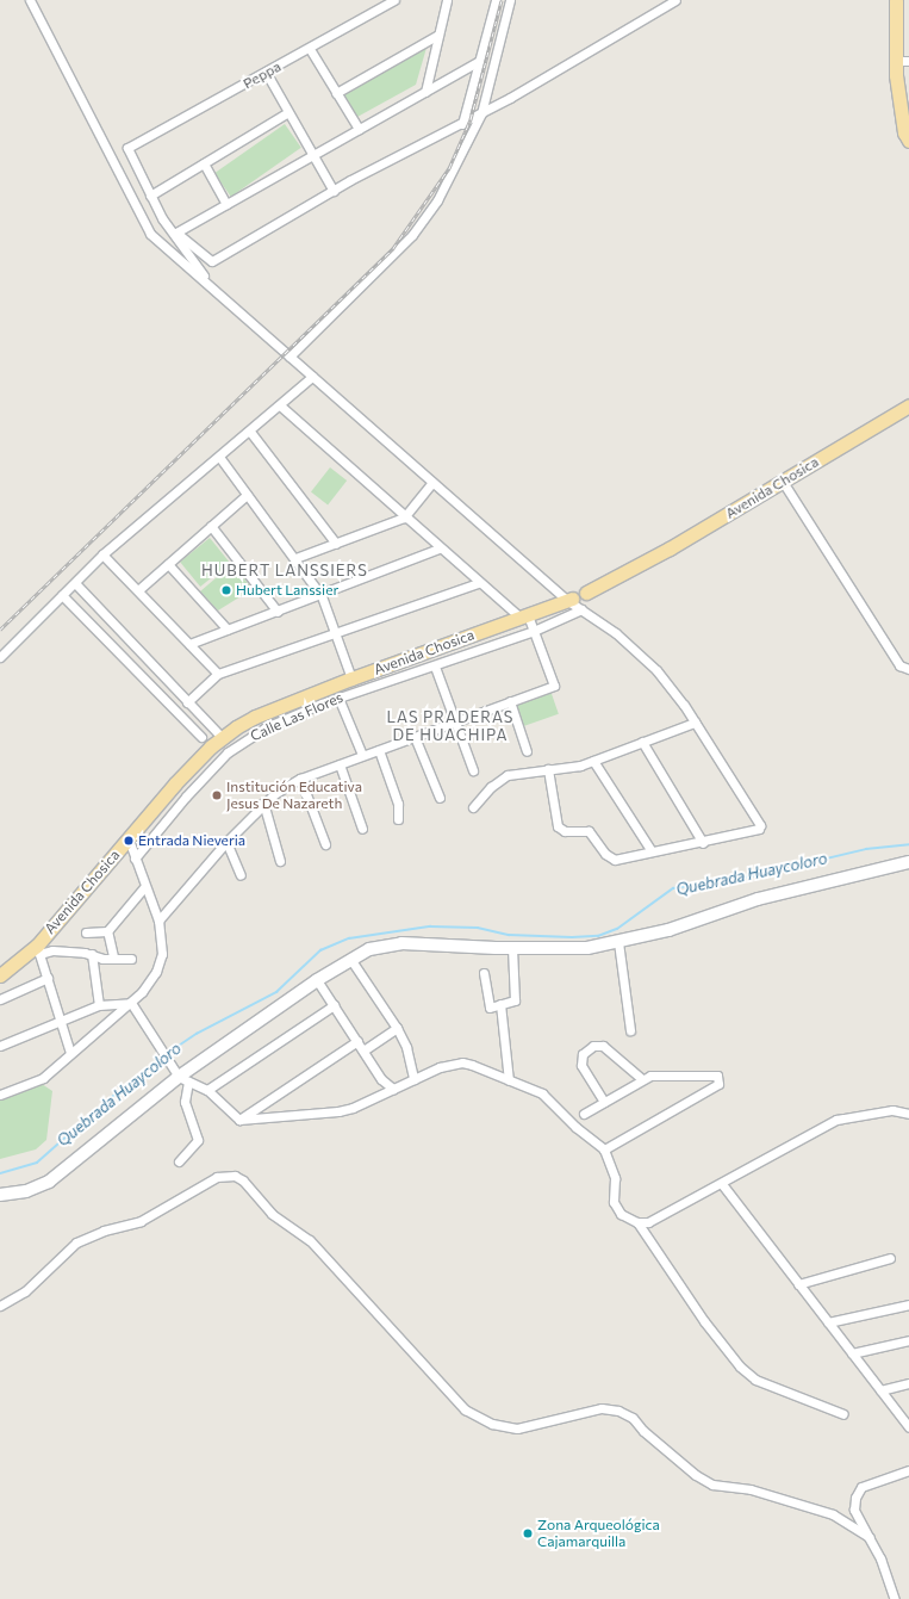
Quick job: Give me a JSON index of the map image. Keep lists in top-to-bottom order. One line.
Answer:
{"streets":{"main road":["Avenida Chosica"],"street":["Peppa","Calle Las Flores"]},"crossings":[["Avenida Chosica","Calle Las Flores"]],"districts":["HUBERT LANSSIERS","LAS PRADERAS DE HUACHIPA"],"water":["Quebrada Huaycoloro"],"places":["Hubert Lanssier","Institución Educativa Jesus De Nazareth","Entrada Nieveria","Zona Arqueológica Cajamarquilla"]}
